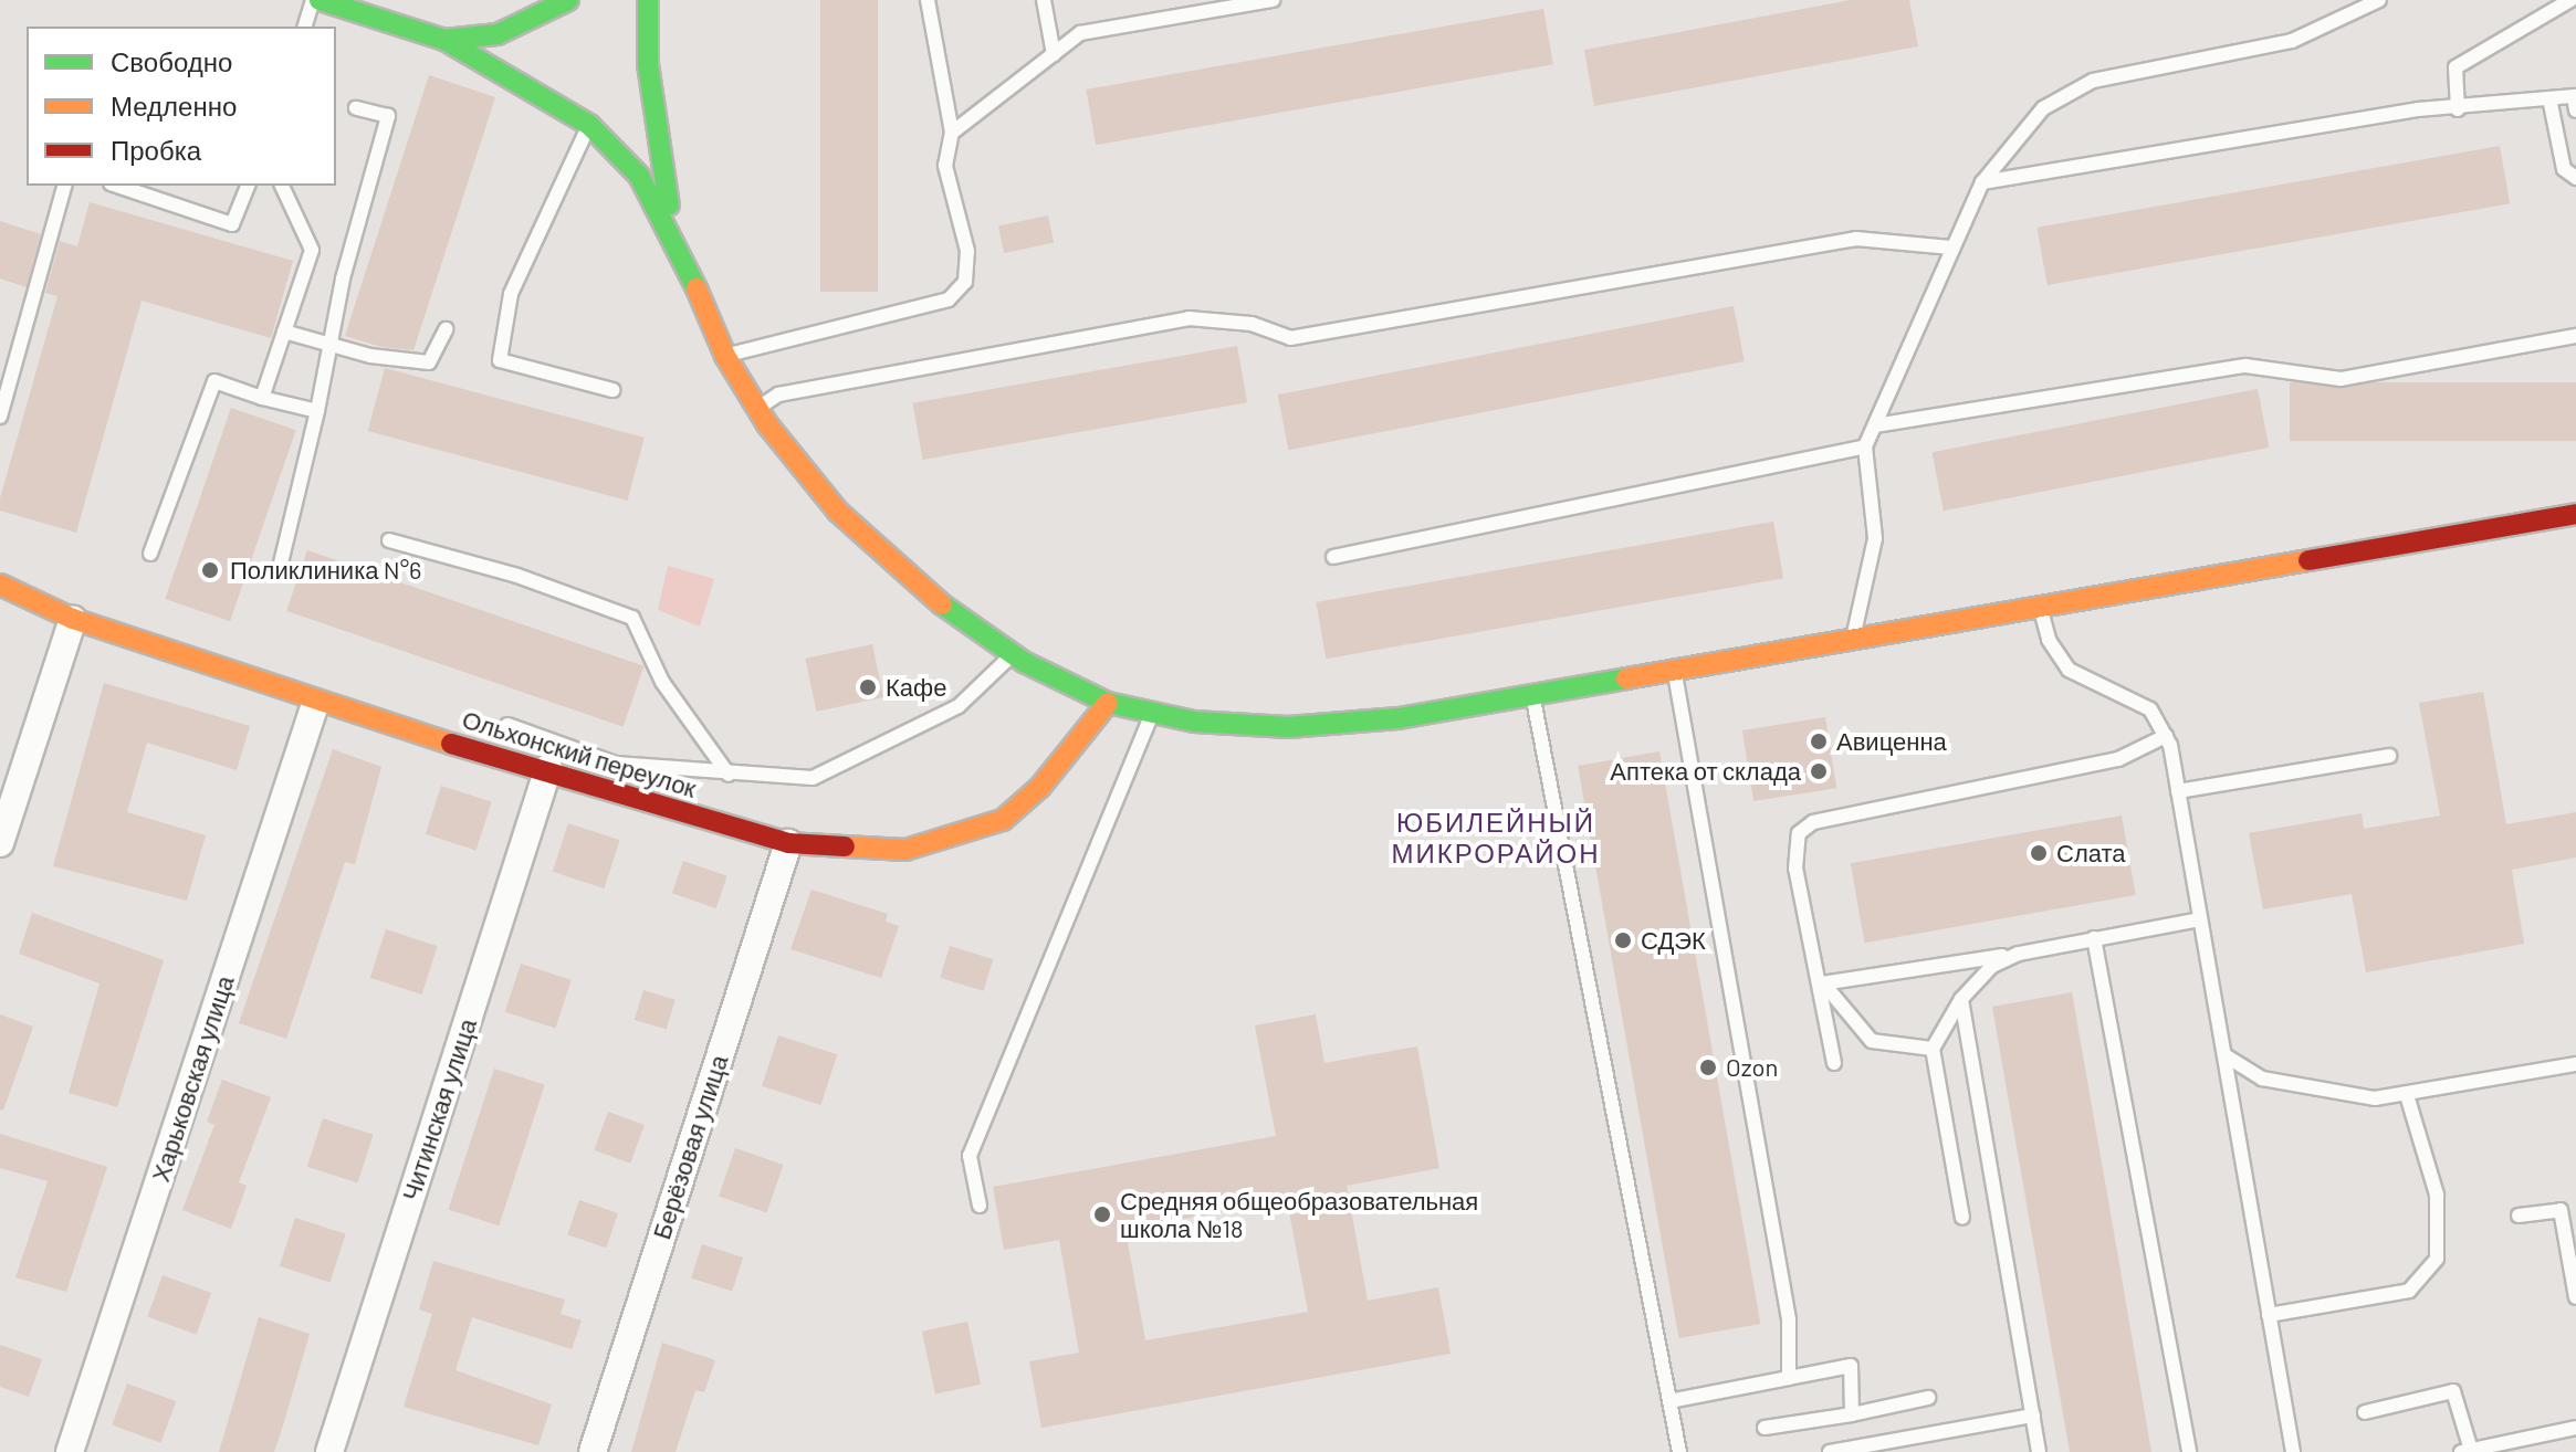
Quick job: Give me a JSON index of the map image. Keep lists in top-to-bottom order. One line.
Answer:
{"streets":{"street":["Ольхонский переулок","Харьковская улица","Читинская улица","Берёзовая улица"]},"crossings":[["Ольхонский переулок","Харьковская улица"],["Ольхонский переулок","Читинская улица"],["Ольхонский переулок","Берёзовая улица"]],"districts":["ЮБИЛЕЙНЫЙ МИКРОРАЙОН"],"places":["Поликлиника N°6","Кафе","Авиценна","Аптека от склада","Слата","СДЭК","Ozon","Средняя общеобразовательная школа №18"],"legend":["Свободно","Медленно","Пробка"]}
